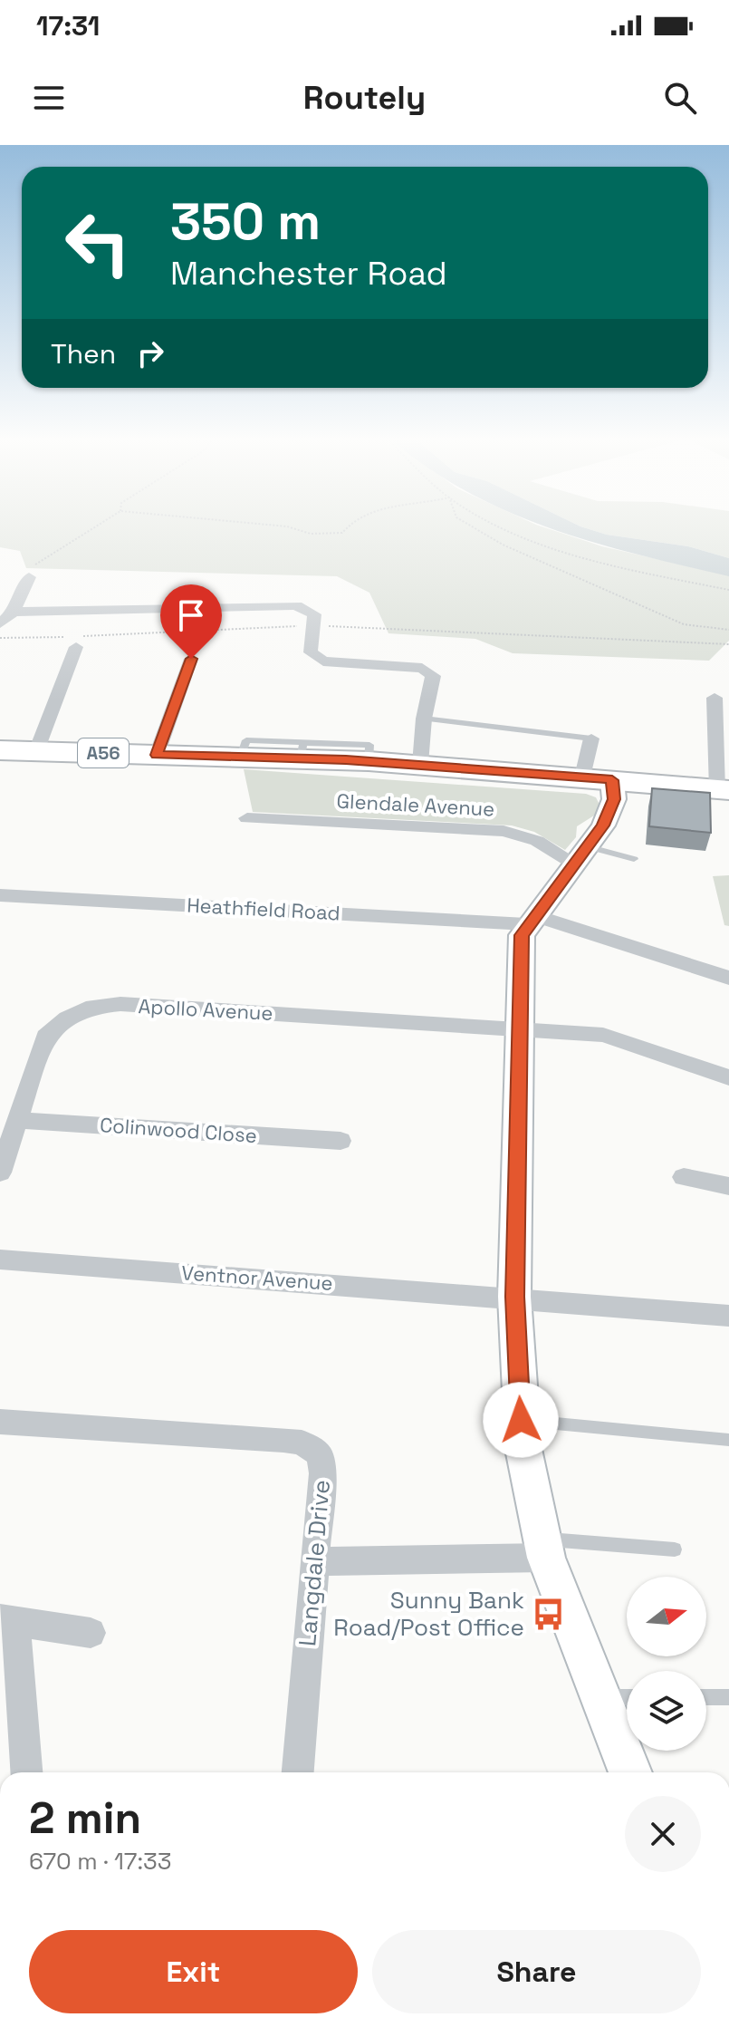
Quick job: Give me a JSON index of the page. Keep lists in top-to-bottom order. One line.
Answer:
{"streets":{"highway":["A56"],"street":["Glendale Avenue","Heathfield Road","Apollo Avenue","Colinwood Close","Ventnor Avenue","Langdale Drive"]},"crossings":[["Apollo Avenue","Colinwood Close"]],"places":{"bus stop":["Sunny Bank Road/Post Office"]},"north":"right","page":{"status":"17:31","header":"Routely","turn":["350 m","Manchester Road"],"then":"Then","heading":["2 min","670 m · 17:33"],"buttons":["Exit","Share"]}}
